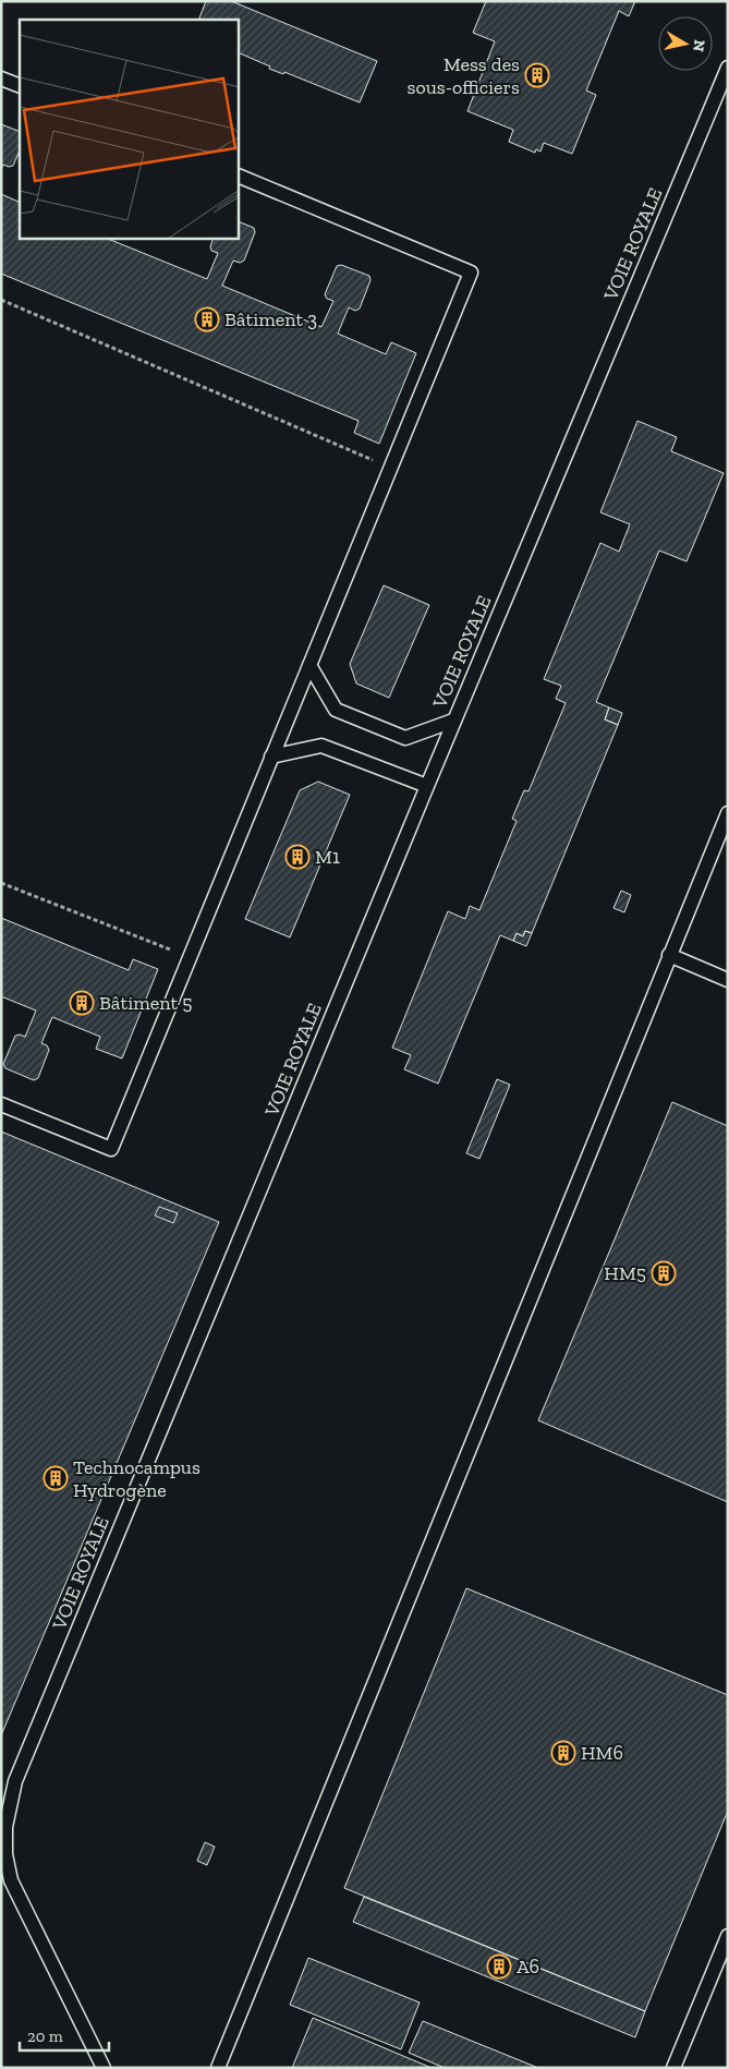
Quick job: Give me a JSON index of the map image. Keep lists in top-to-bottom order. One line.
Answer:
{"streets":{"lane":["VOIE ROYALE"]},"places":{"building":["Mess des sous-officiers","Bâtiment 3","M1","Bâtiment 5","HM5","Technocampus Hydrogène","HM6","A6"]},"scale_bar":"20 m","north":"right"}
